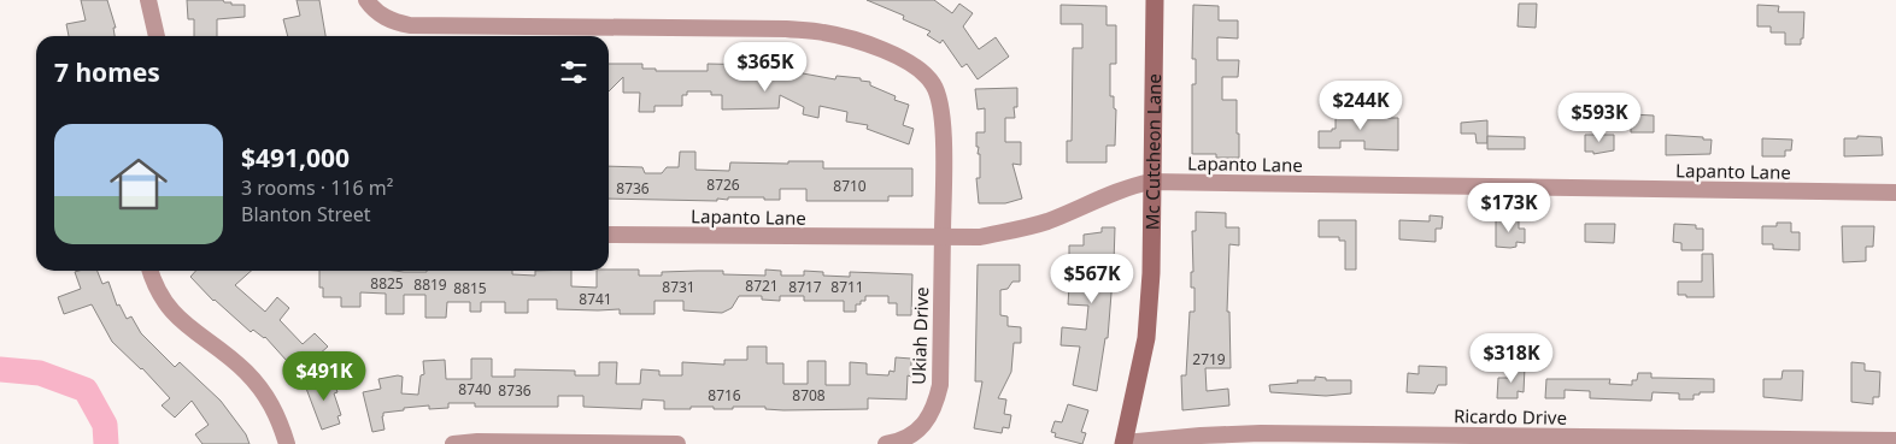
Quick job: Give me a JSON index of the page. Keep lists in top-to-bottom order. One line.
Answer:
{"streets":{"street":["Mc Cutcheon Lane","Lapanto Lane","Ukiah Drive","Ricardo Drive"]},"crossings":[["Mc Cutcheon Lane","Lapanto Lane"],["Mc Cutcheon Lane","Ricardo Drive"],["Lapanto Lane","Ukiah Drive"]],"house_numbers":["8726","8710","8736","8825","8819","8721","8731","8717","8711","8815","8741","2719","8740","8736","8716","8708"],"page":{"heading":"7 homes","price":["$365K","$244K","$593K","$173K","$567K","$318K","$491K"],"list":[{"name":"$491,000","note":"3 rooms · 116 m² · Blanton Street"}]}}
